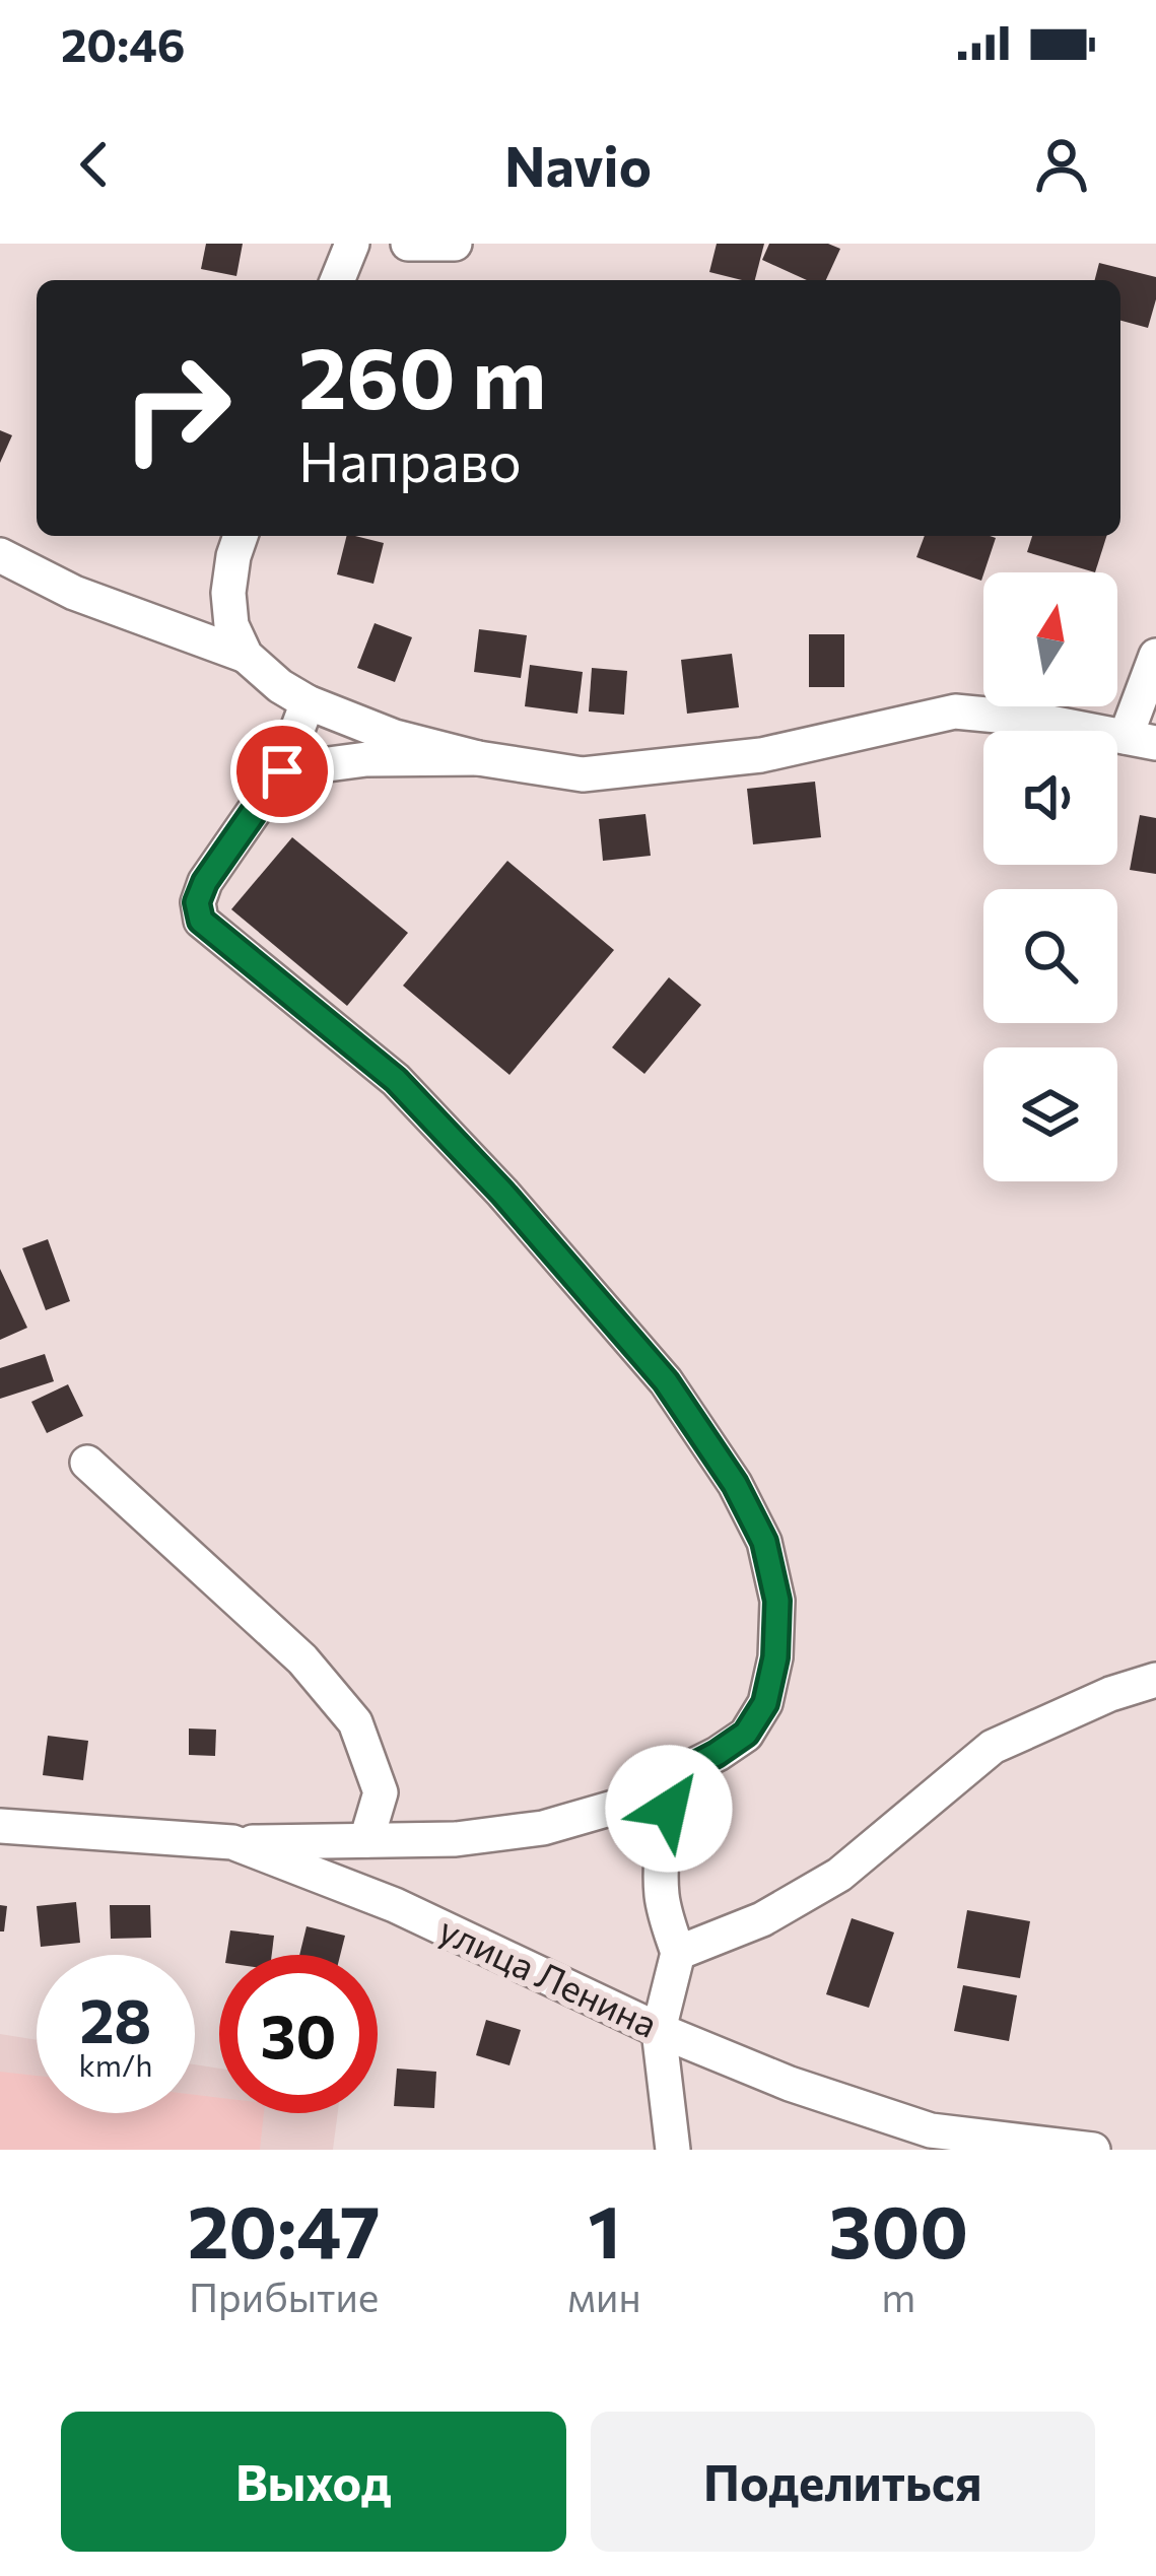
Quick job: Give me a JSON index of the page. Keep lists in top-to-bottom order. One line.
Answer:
{"streets":{"street":["улица Ленина"]},"north":"top","page":{"status":"20:46","header":"Navio","turn":["260 m","Направо"],"speed":"28 km/h","limit":"30","eta":["20:47","Прибытие","1","мин","300","m"],"buttons":["Выход","Поделиться"]}}
